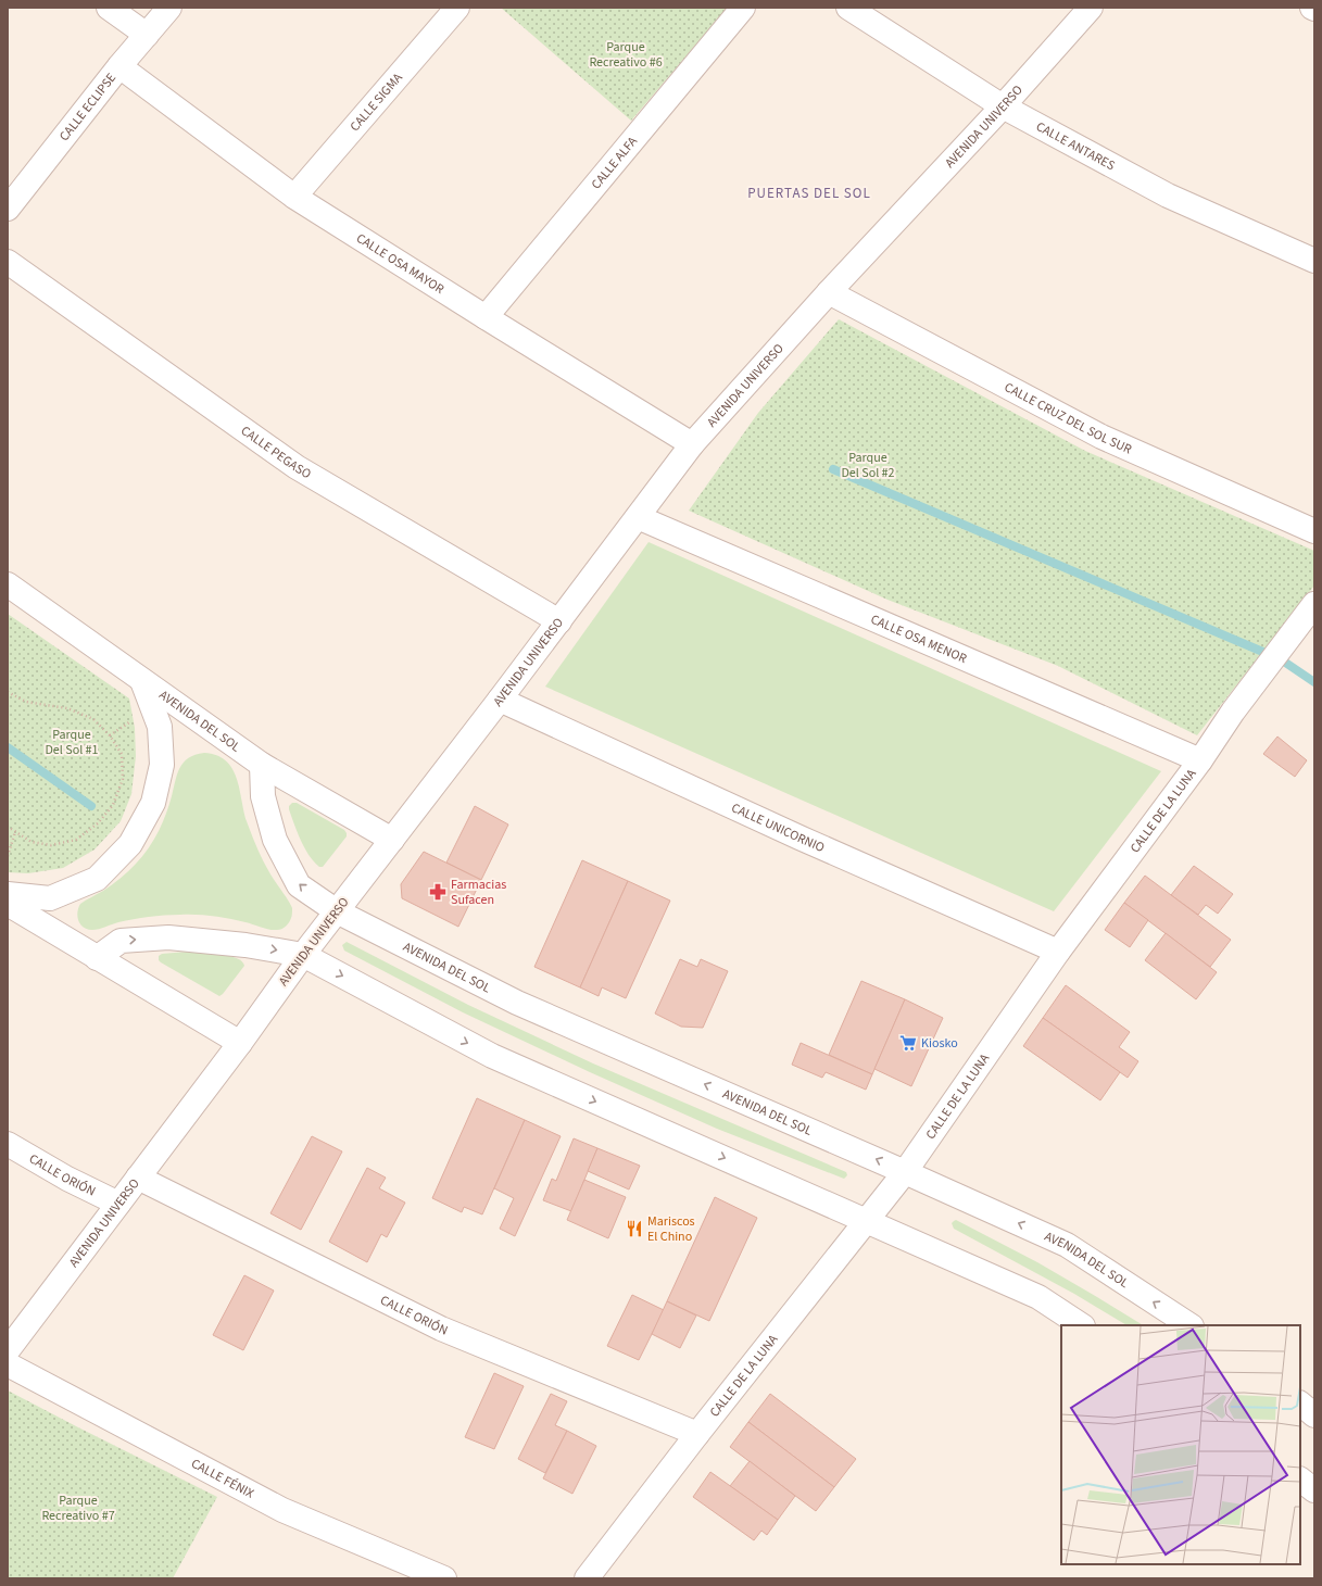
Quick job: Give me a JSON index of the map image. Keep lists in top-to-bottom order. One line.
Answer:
{"streets":{"street":["CALLE SIGMA","CALLE ECLIPSE","AVENIDA UNIVERSO","CALLE ANTARES","CALLE ALFA","CALLE OSA MAYOR","CALLE CRUZ DEL SOL SUR","CALLE PEGASO","CALLE OSA MENOR","AVENIDA DEL SOL","CALLE DE LA LUNA","CALLE UNICORNIO","CALLE ORIÓN","CALLE FÉNIX"]},"crossings":[["CALLE SIGMA","CALLE OSA MAYOR"],["CALLE ECLIPSE","CALLE OSA MAYOR"],["AVENIDA UNIVERSO","CALLE ANTARES"],["AVENIDA UNIVERSO","CALLE OSA MAYOR"],["AVENIDA UNIVERSO","CALLE CRUZ DEL SOL SUR"],["AVENIDA UNIVERSO","CALLE PEGASO"],["AVENIDA UNIVERSO","CALLE OSA MENOR"],["AVENIDA UNIVERSO","AVENIDA DEL SOL"],["AVENIDA UNIVERSO","CALLE UNICORNIO"],["AVENIDA UNIVERSO","CALLE ORIÓN"],["CALLE ALFA","CALLE OSA MAYOR"],["CALLE OSA MENOR","CALLE DE LA LUNA"],["AVENIDA DEL SOL","CALLE DE LA LUNA"],["CALLE DE LA LUNA","CALLE UNICORNIO"],["CALLE DE LA LUNA","CALLE ORIÓN"]],"districts":["PUERTAS DEL SOL"],"parks":["Parque Recreativo #6","Parque Del Sol #2","Parque Del Sol #1","Parque Recreativo #7"],"places":{"pharmacy":["Farmacias Sufacen"],"supermarket":["Kiosko"],"restaurant":["Mariscos El Chino"]}}
